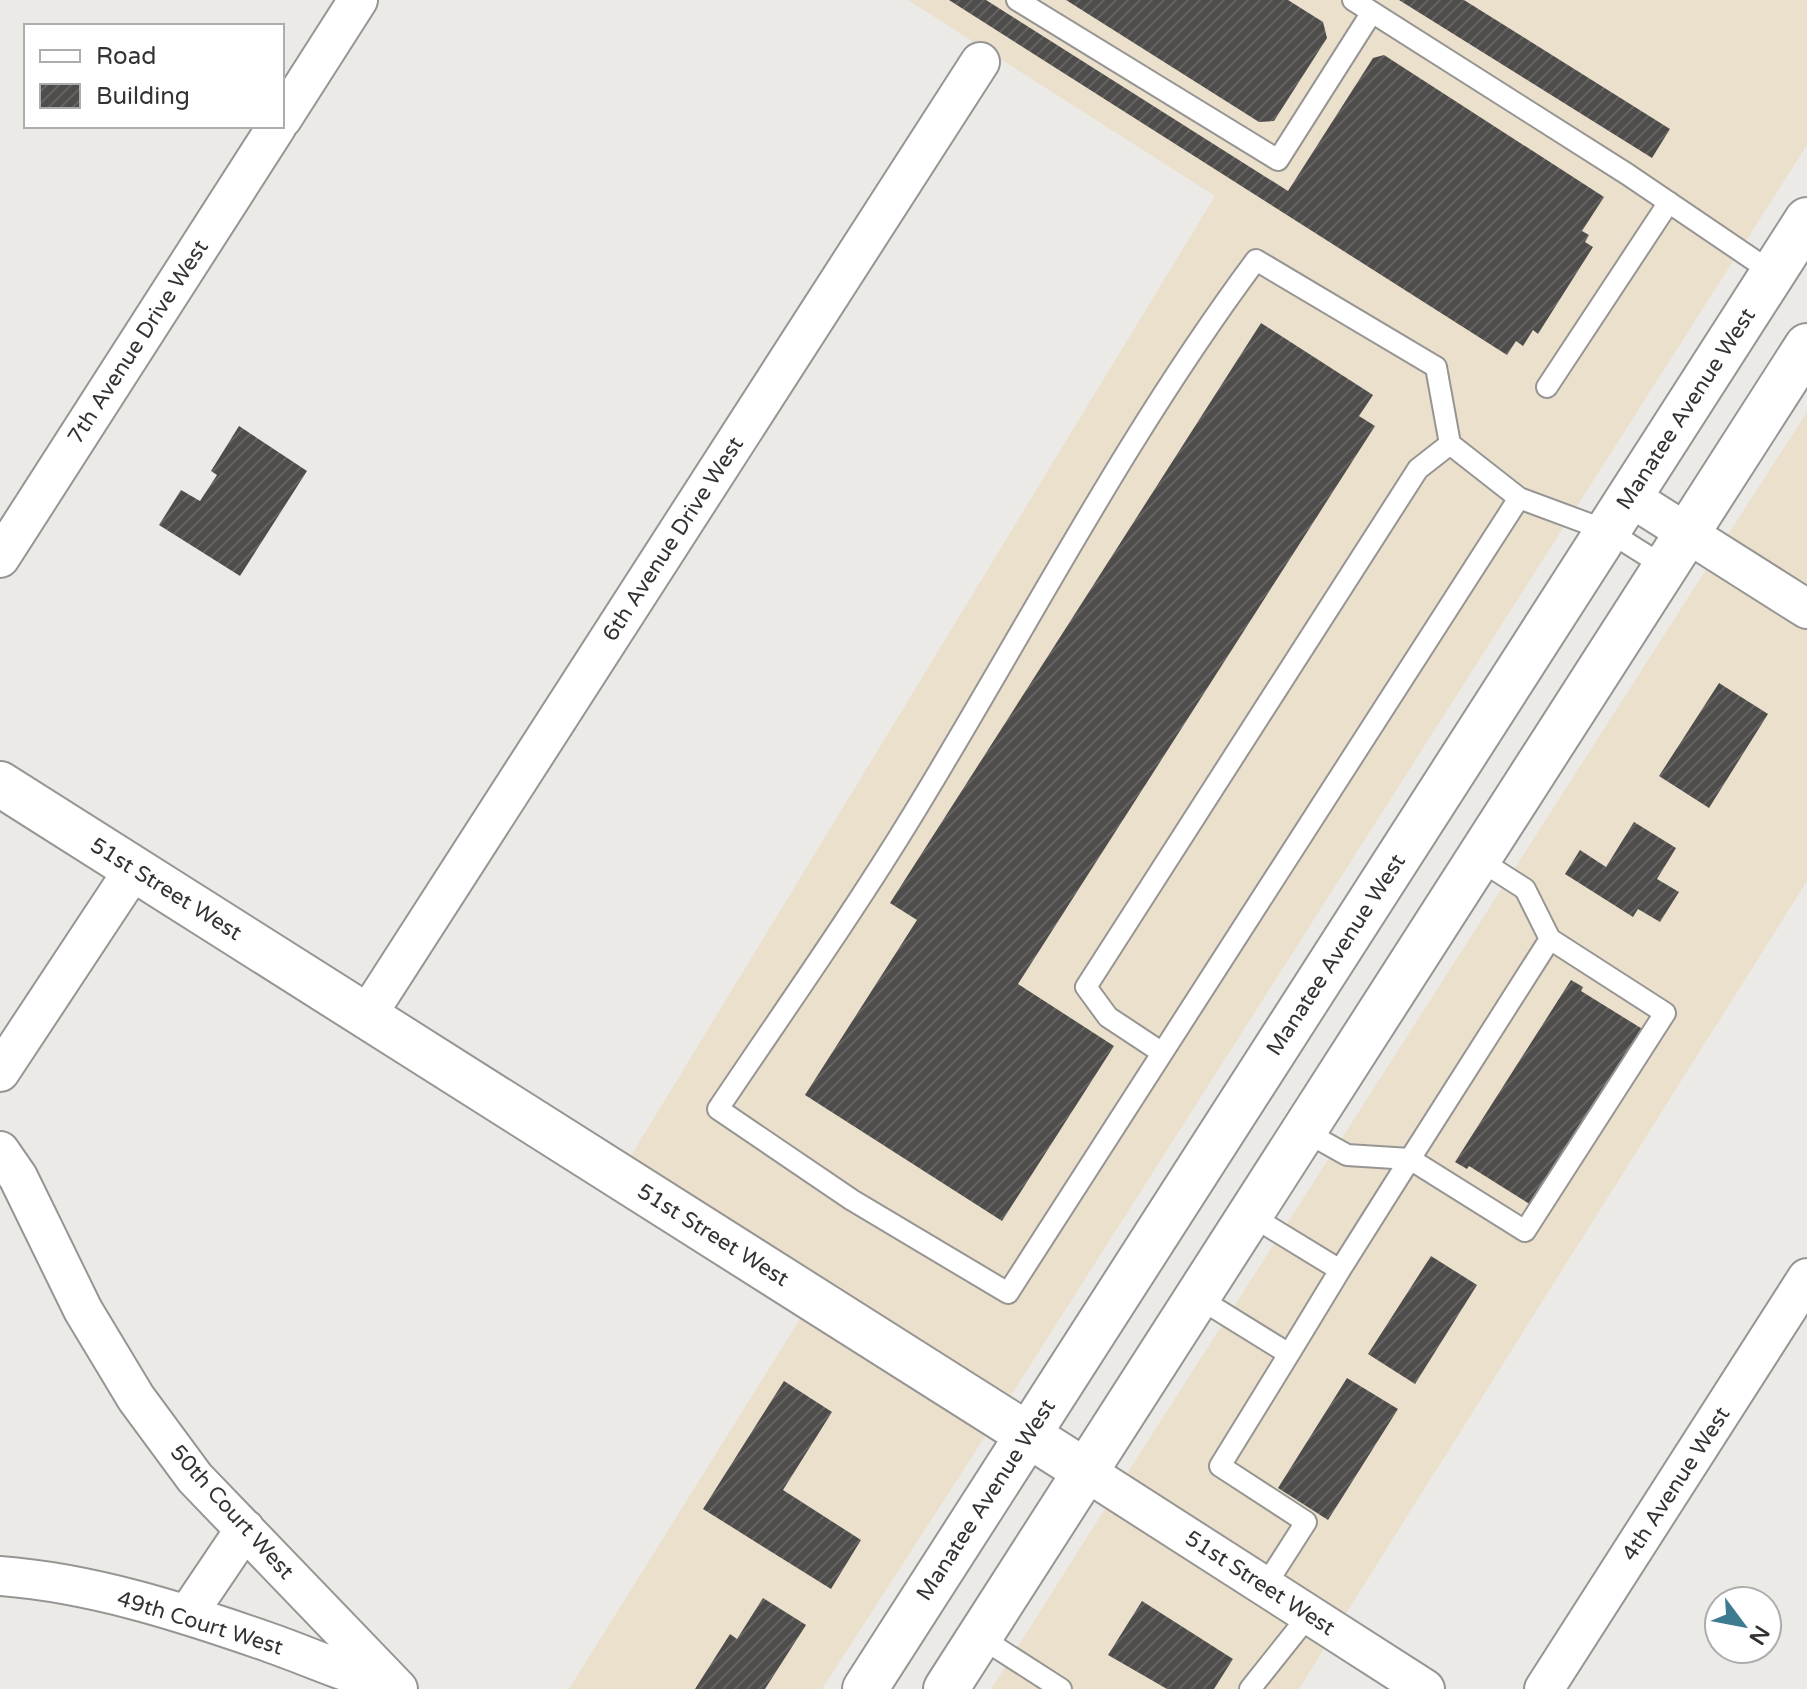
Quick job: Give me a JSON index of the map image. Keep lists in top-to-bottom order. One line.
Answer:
{"streets":{"main road":["Manatee Avenue West","51st Street West"],"street":["7th Avenue Drive West","6th Avenue Drive West","4th Avenue West","50th Court West","49th Court West"]},"crossings":[["Manatee Avenue West","51st Street West"],["6th Avenue Drive West","51st Street West"],["50th Court West","49th Court West"]],"legend":["Road","Building"],"north":"bottom right"}
